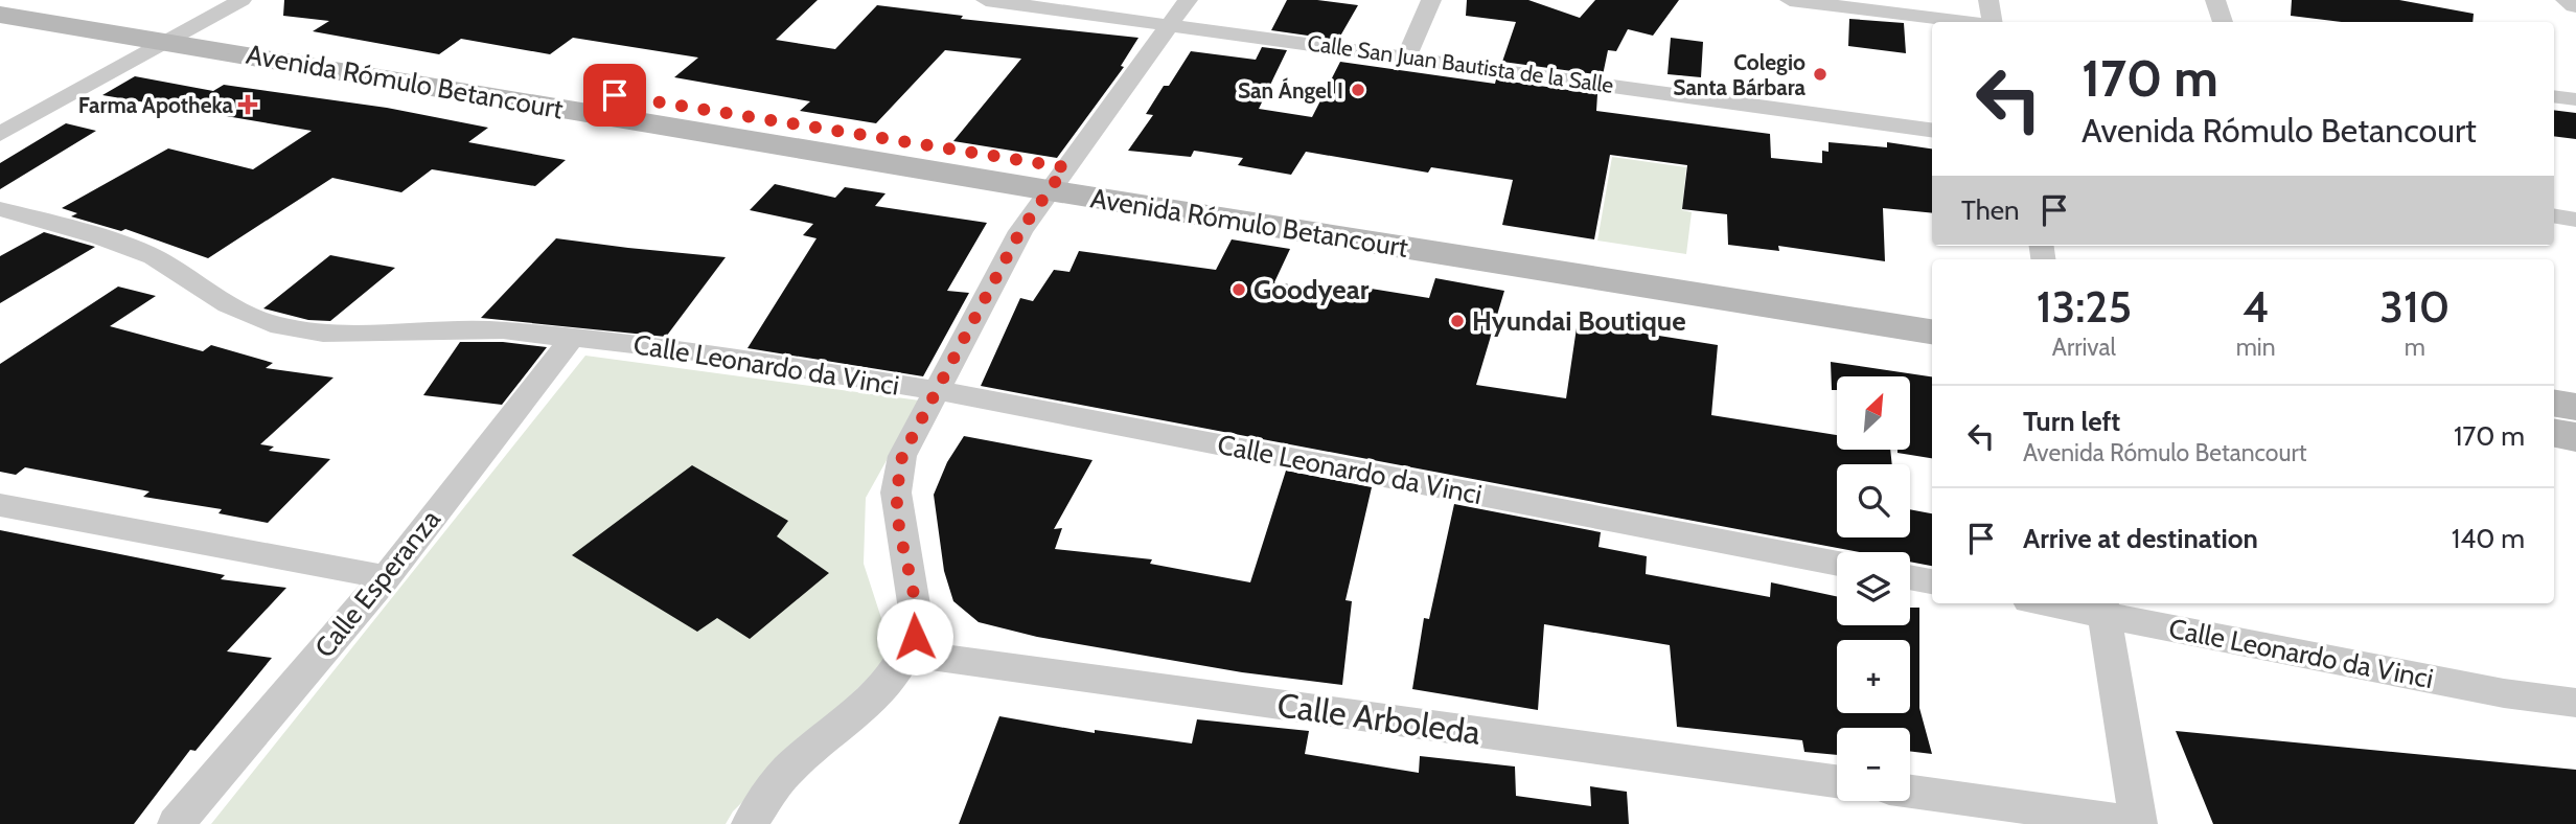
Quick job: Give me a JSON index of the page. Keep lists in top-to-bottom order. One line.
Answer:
{"streets":{"main road":["Avenida Rómulo Betancourt"],"street":["Calle San Juan Bautista de la Salle","Calle Leonardo da Vinci","Calle Esperanza","Calle Arboleda"]},"crossings":[["Calle Leonardo da Vinci","Calle Esperanza"]],"places":{"other":["Colegio Santa Bárbara","San Ángel I","Goodyear","Hyundai Boutique"],"health":["Farma Apotheka"]},"north":"top right","page":{"turn":["170 m","Avenida Rómulo Betancourt"],"then":"Then","eta":["13:25","Arrival","4","min","310","m"],"map_buttons":["+","−"],"list":[{"name":"Turn left","note":"Avenida Rómulo Betancourt","value":"170 m"},{"name":"Arrive at destination","value":"140 m"}]}}
